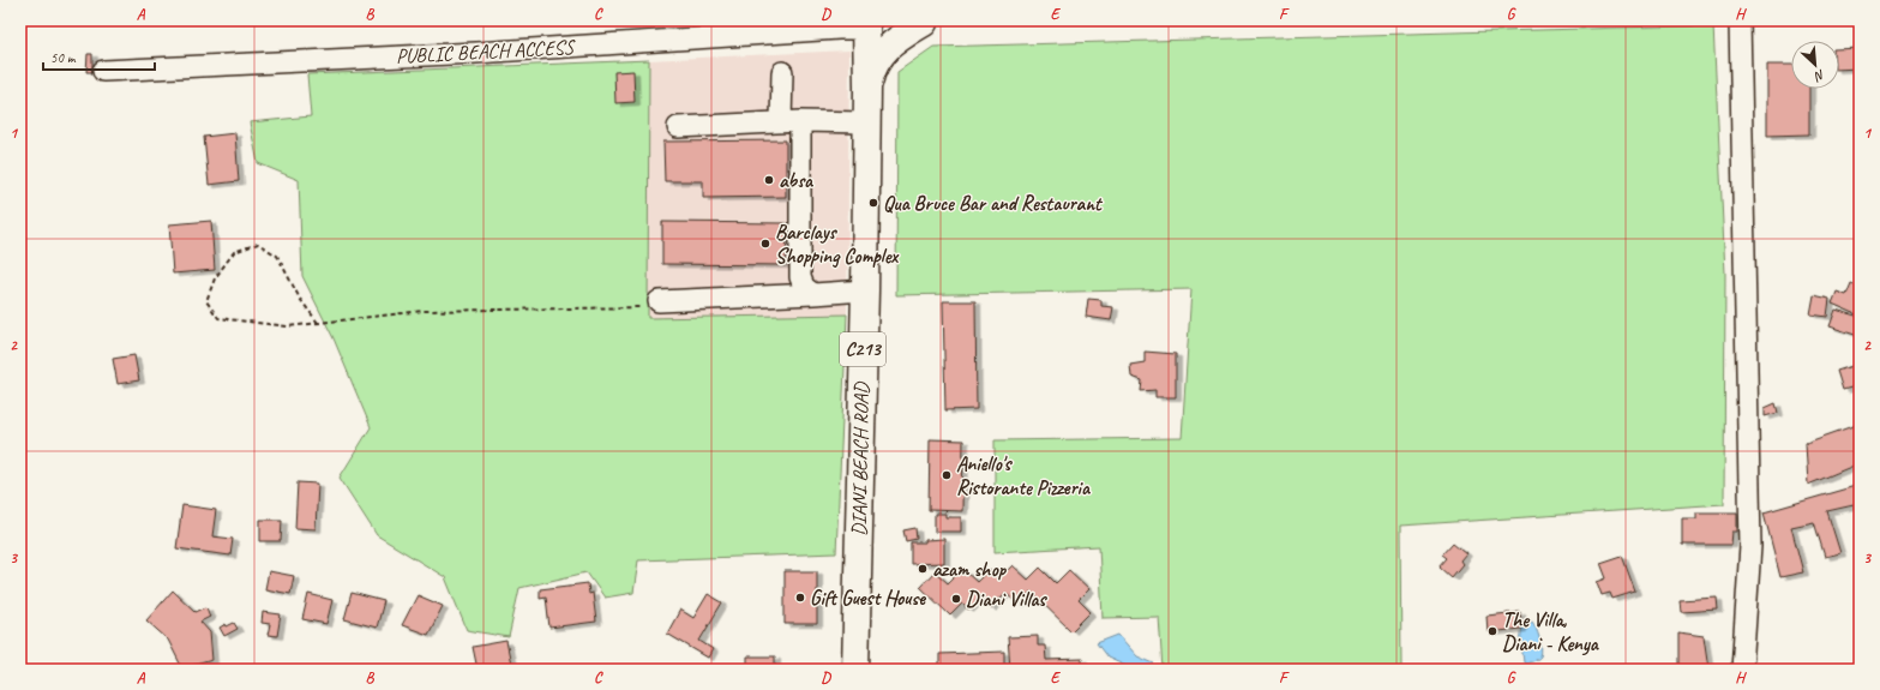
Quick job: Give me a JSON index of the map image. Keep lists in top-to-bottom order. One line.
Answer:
{"streets":{"main road":["C213","DIANI BEACH ROAD"],"street":["PUBLIC BEACH ACCESS"]},"crossings":[["PUBLIC BEACH ACCESS","DIANI BEACH ROAD"]],"places":["absa","Qua Bruce Bar and Restaurant","Barclays Shopping Complex","Aniello's Ristorante Pizzeria","azam shop","Gift Guest House","Diani Villas","The Villa, Diani - Kenya"],"scale_bar":"50 m","north":"bottom right","grid":{"columns":["A","B","C","D","E","F","G","H"],"rows":["1","2","3"]}}
